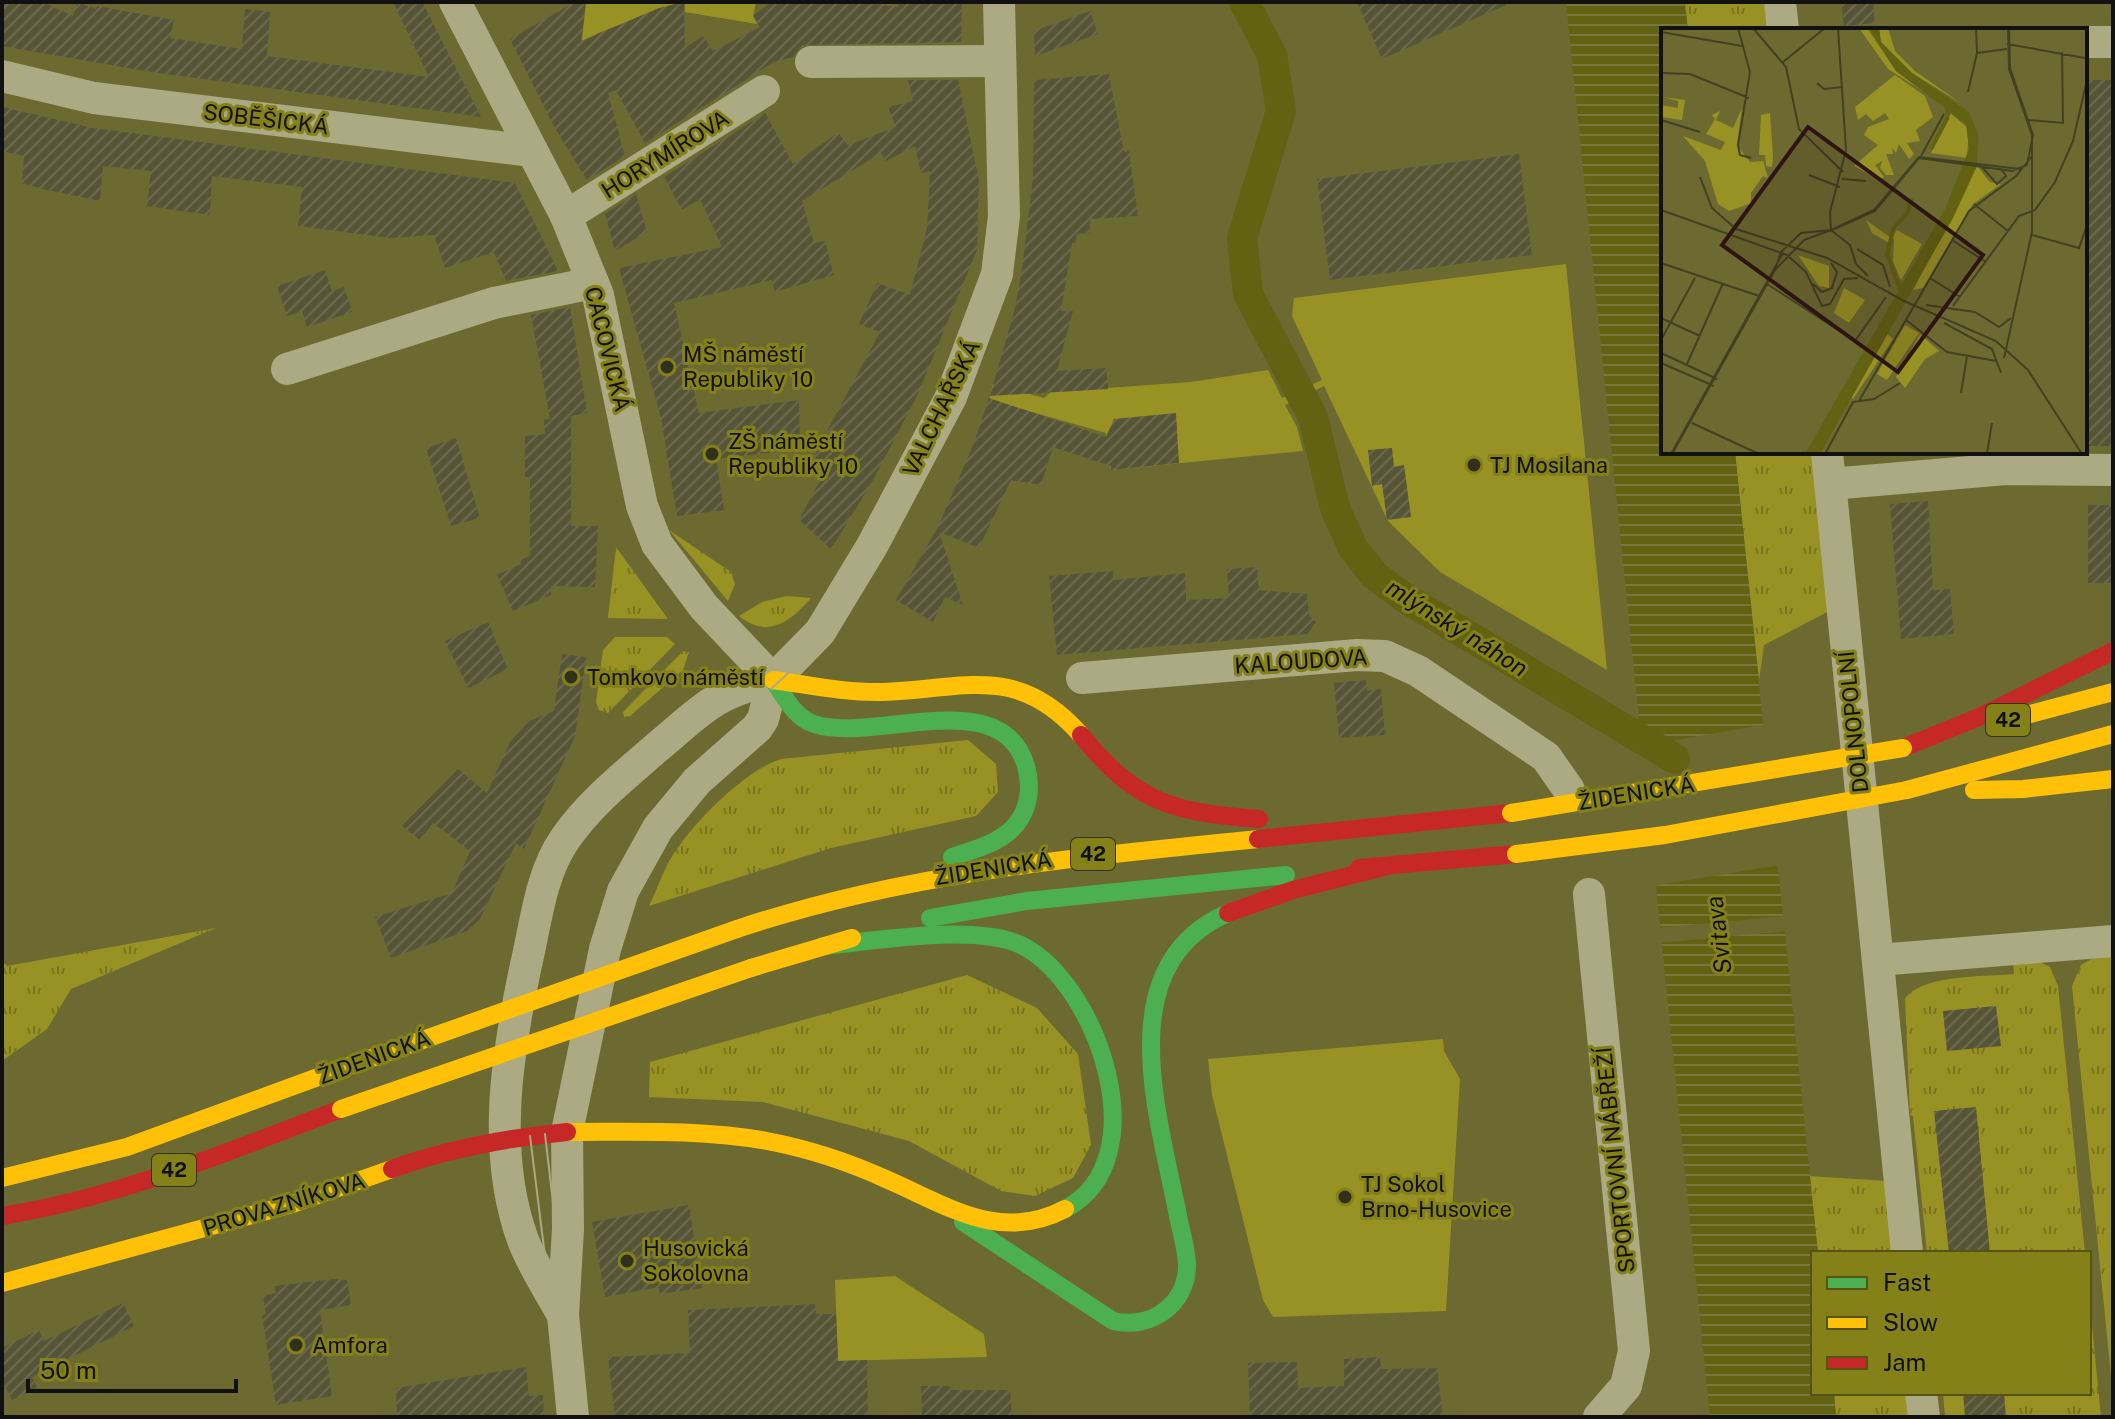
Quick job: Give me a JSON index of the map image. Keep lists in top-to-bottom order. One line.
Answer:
{"streets":{"main road":["42","ŽIDENICKÁ","PROVAZNÍKOVA"],"street":["SOBĚŠICKÁ","HORYMÍROVA","CACOVICKÁ","VALCHAŘSKÁ","KALOUDOVA","DOLNOPOLNÍ","SPORTOVNÍ NÁBŘEŽÍ"]},"crossings":[["SOBĚŠICKÁ","CACOVICKÁ"],["HORYMÍROVA","CACOVICKÁ"],["CACOVICKÁ","VALCHAŘSKÁ"],["42","ŽIDENICKÁ"]],"water":["mlýnský náhon","Svitava"],"places":["MŠ náměstí Republiky 10","ZŠ náměstí Republiky 10","TJ Mosilana","Tomkovo náměstí","TJ Sokol Brno-Husovice","Husovická Sokolovna","Amfora"],"legend":["Fast","Slow","Jam"],"scale_bar":"50 m"}
